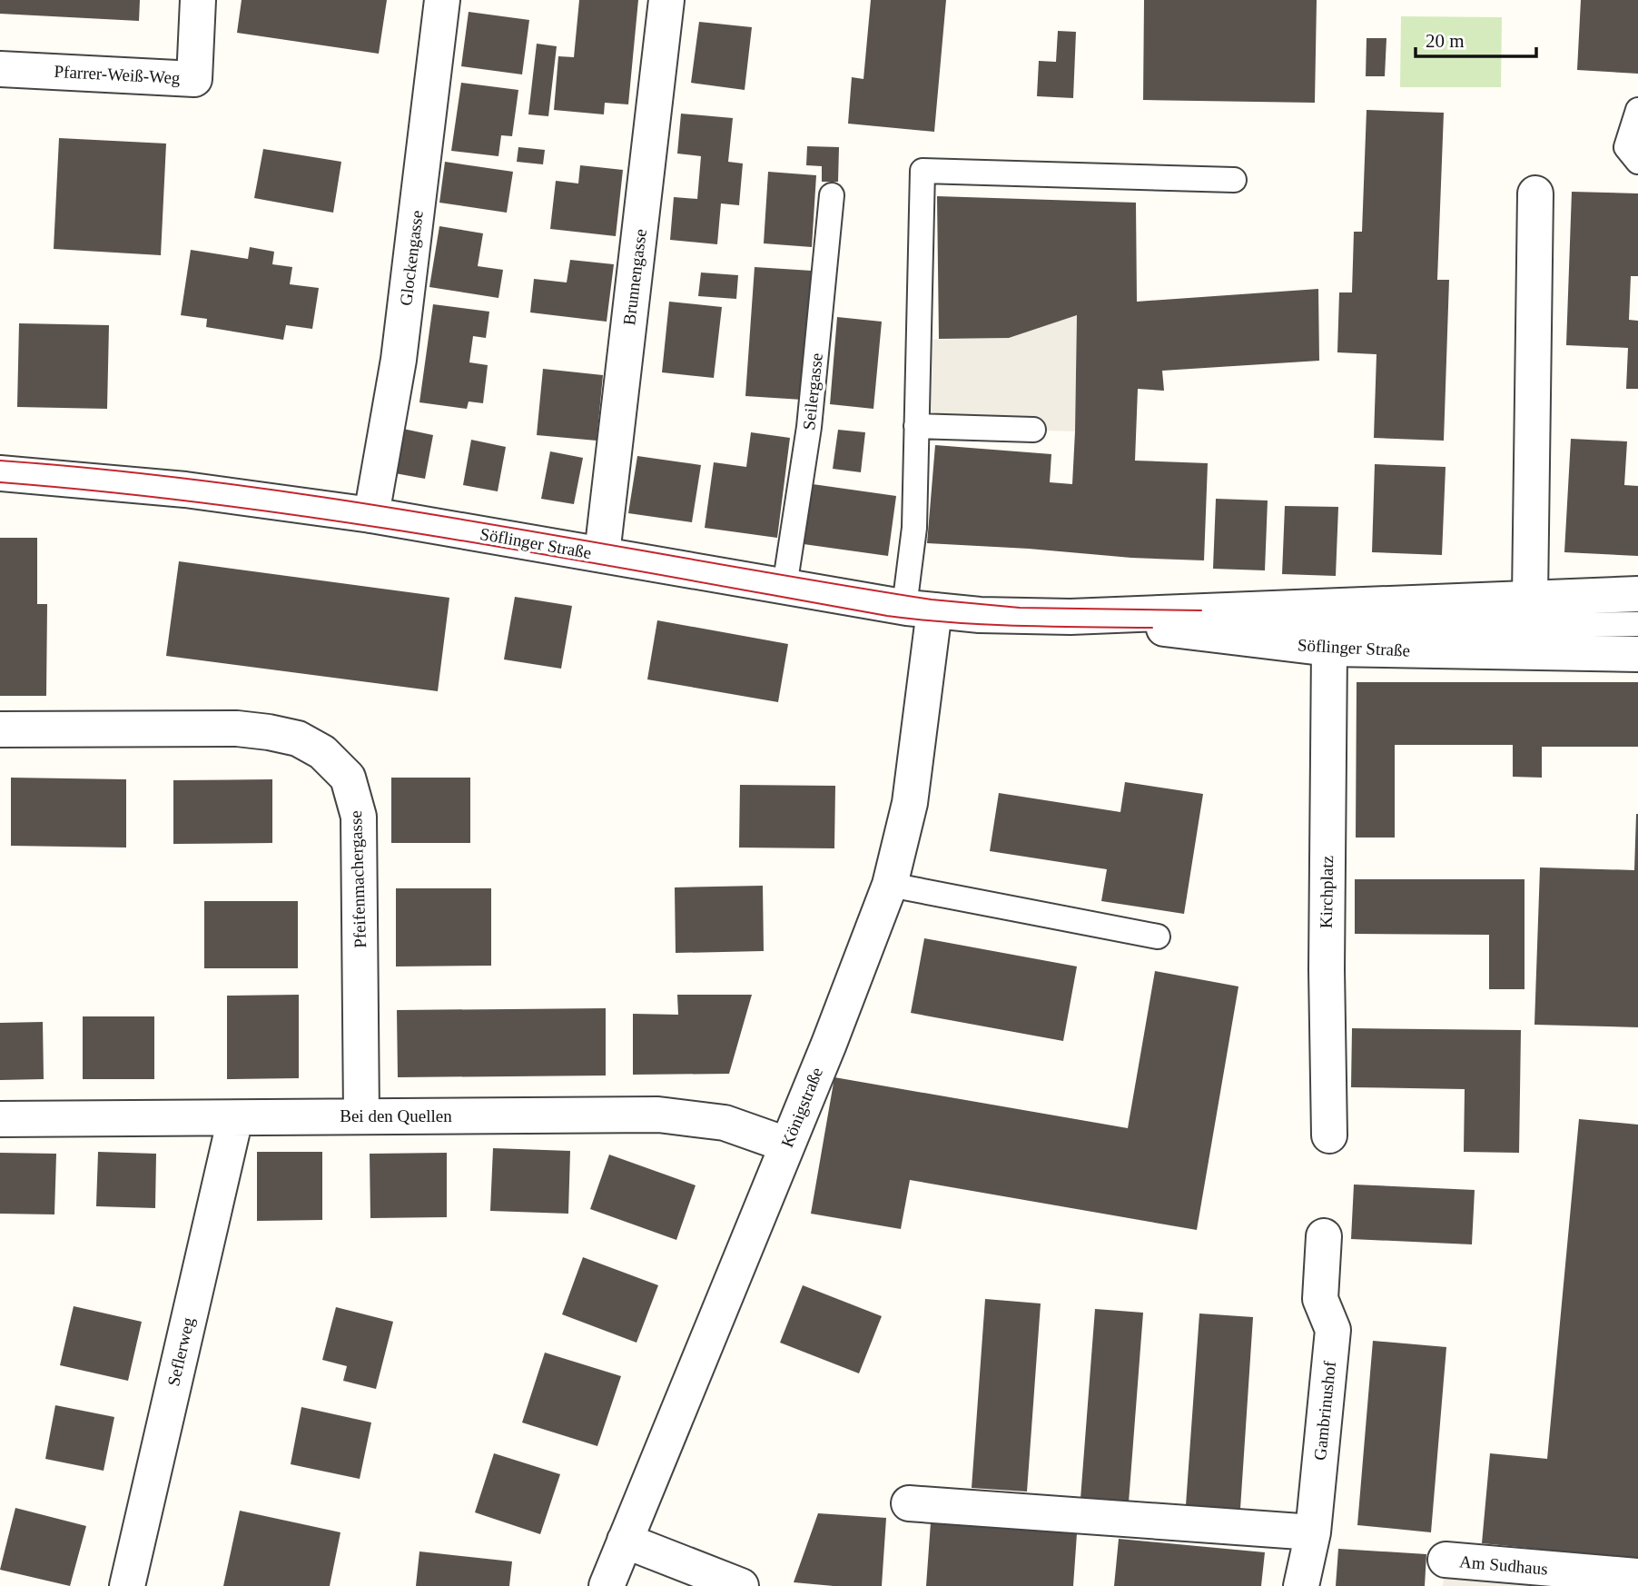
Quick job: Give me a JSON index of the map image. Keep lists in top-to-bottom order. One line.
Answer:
{"streets":{"street":["Pfarrer-Weiß-Weg","Glockengasse","Brunnengasse","Söflinger Straße","Pfeifenmachergasse","Kirchplatz","Königstraße","Bei den Quellen","Seflerweg","Gambrinushof","Am Sudhaus"],"lane":["Seilergasse"]},"crossings":[["Glockengasse","Söflinger Straße"],["Brunnengasse","Söflinger Straße"],["Seilergasse","Söflinger Straße"],["Söflinger Straße","Kirchplatz"],["Söflinger Straße","Königstraße"],["Pfeifenmachergasse","Bei den Quellen"],["Königstraße","Bei den Quellen"],["Bei den Quellen","Seflerweg"]],"scale_bar":"20 m"}
